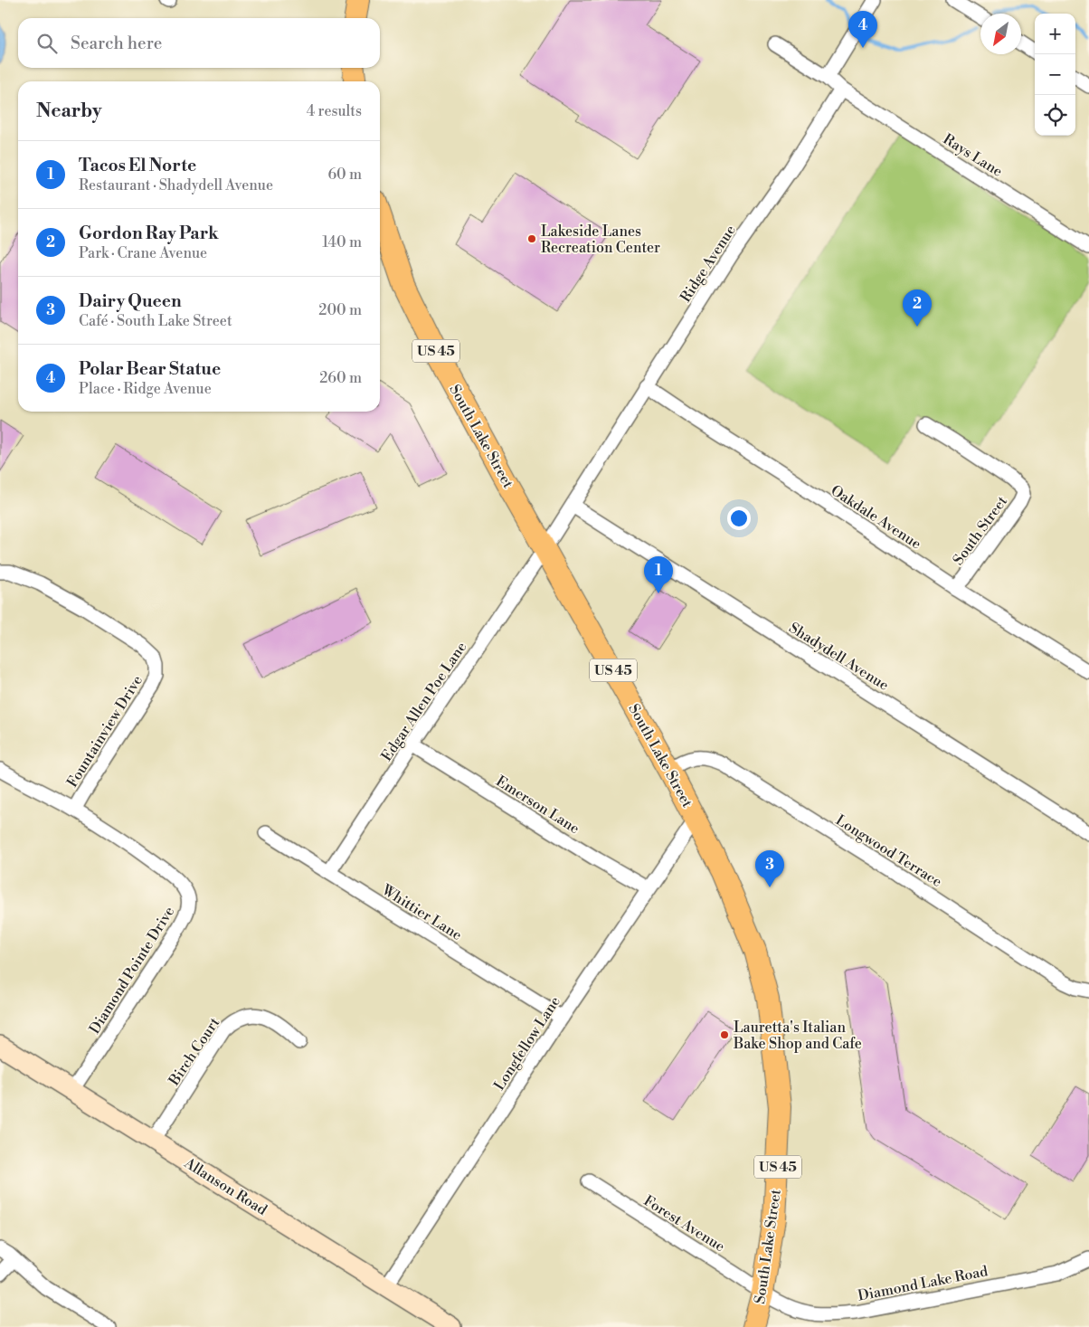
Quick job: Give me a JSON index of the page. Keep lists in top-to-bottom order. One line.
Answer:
{"streets":{"main road":["US 45","South Lake Street"],"street":["Rays Lane","Ridge Avenue","Oakdale Avenue","South Street","Shadydell Avenue","Edgar Allen Poe Lane","Fountainview Drive","Emerson Lane","Longwood Terrace","Whittier Lane","Diamond Pointe Drive","Longfellow Lane","Birch Court","Allanson Road","Forest Avenue","Diamond Lake Road"]},"crossings":[["Rays Lane","Ridge Avenue"],["Ridge Avenue","South Lake Street"],["Ridge Avenue","Oakdale Avenue"],["Ridge Avenue","Shadydell Avenue"],["Ridge Avenue","Edgar Allen Poe Lane"],["South Lake Street","Edgar Allen Poe Lane"],["South Lake Street","Longwood Terrace"],["South Lake Street","Longfellow Lane"],["South Lake Street","Forest Avenue"],["South Lake Street","Diamond Lake Road"],["Oakdale Avenue","South Street"],["Edgar Allen Poe Lane","Emerson Lane"],["Edgar Allen Poe Lane","Whittier Lane"],["Fountainview Drive","Diamond Pointe Drive"],["Emerson Lane","Longfellow Lane"],["Whittier Lane","Longfellow Lane"],["Diamond Pointe Drive","Allanson Road"],["Longfellow Lane","Allanson Road"],["Birch Court","Allanson Road"],["Forest Avenue","Diamond Lake Road"]],"places":["Lakeside Lanes Recreation Center","Lauretta's Italian Bake Shop and Cafe"],"north":"bottom left","page":{"pins":["4","2","1","3"],"map_buttons":["+","−"],"search":"Search here","heading":["Nearby","4 results"],"list":[{"mark":"1","name":"Tacos El Norte","note":"Restaurant · Shadydell Avenue","value":"60 m"},{"mark":"2","name":"Gordon Ray Park","note":"Park · Crane Avenue","value":"140 m"},{"mark":"3","name":"Dairy Queen","note":"Café · South Lake Street","value":"200 m"},{"mark":"4","name":"Polar Bear Statue","note":"Place · Ridge Avenue","value":"260 m"}]}}
